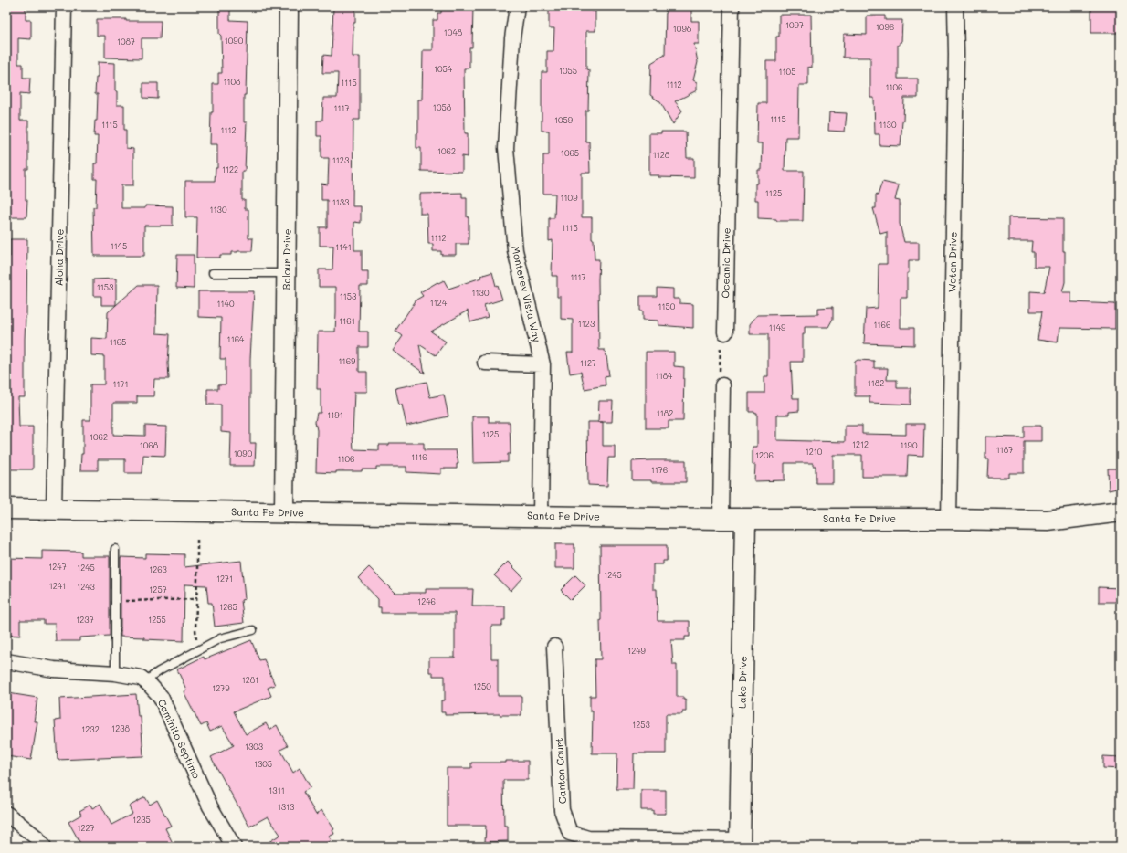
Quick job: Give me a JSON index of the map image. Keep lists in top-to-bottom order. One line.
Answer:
{"streets":{"main road":["Santa Fe Drive","Lake Drive"],"street":["Aloha Drive","Balour Drive","Wotan Drive","Oceanic Drive","Monterey Vista Way","Caminito Septimo","Canton Court"]},"crossings":[["Aloha Drive","Santa Fe Drive"],["Balour Drive","Santa Fe Drive"],["Wotan Drive","Santa Fe Drive"],["Monterey Vista Way","Santa Fe Drive"],["Santa Fe Drive","Lake Drive"],["Lake Drive","Canton Court"]],"house_numbers":["1097","1096","1098","1048","1090","1087","1054","1055","1105","1108","1115","1112","1106","1058","1117","1115","1059","1115","1130","1112","1062","1065","1128","1123","1122","1125","1109","1133","1130","1115","1112","1145","1141","1117","1153","1130","1153","1124","1140","1150","1161","1123","1166","1149","1164","1165","1169","1127","1184","1182","1171","1182","1191","1125","1062","1212","1068","1190","1187","1210","1090","1206","1116","1106","1176","1247","1245","1263","1245","1271","1241","1243","1257","1246","1265","1237","1255","1249","1281","1250","1279","1253","1238","1232","1303","1305","1311","1313","1235","1227"]}
